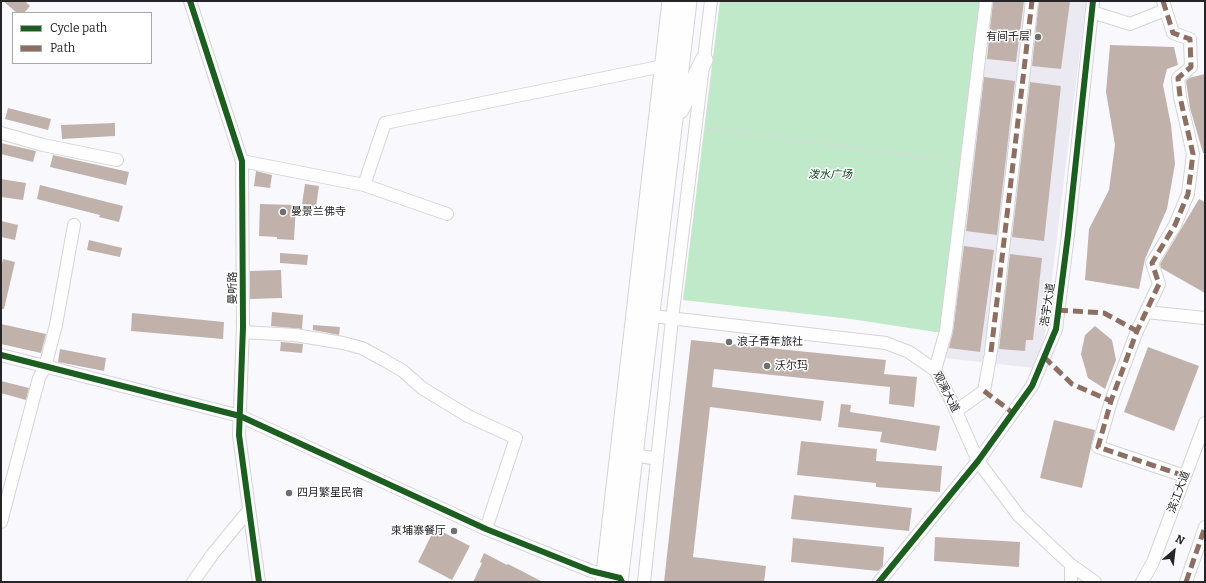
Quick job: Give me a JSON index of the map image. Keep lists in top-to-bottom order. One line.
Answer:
{"streets":{"street":["曼听路","浩宇大道","观澜大道","滨江大道"]},"crossings":[["浩宇大道","观澜大道"]],"parks":["泼水广场"],"places":["有间千层","曼景兰佛寺","浪子青年旅社","沃尔玛","四月繁星民宿","柬埔寨餐厅"],"legend":["Cycle path","Path"],"north":"top right"}
